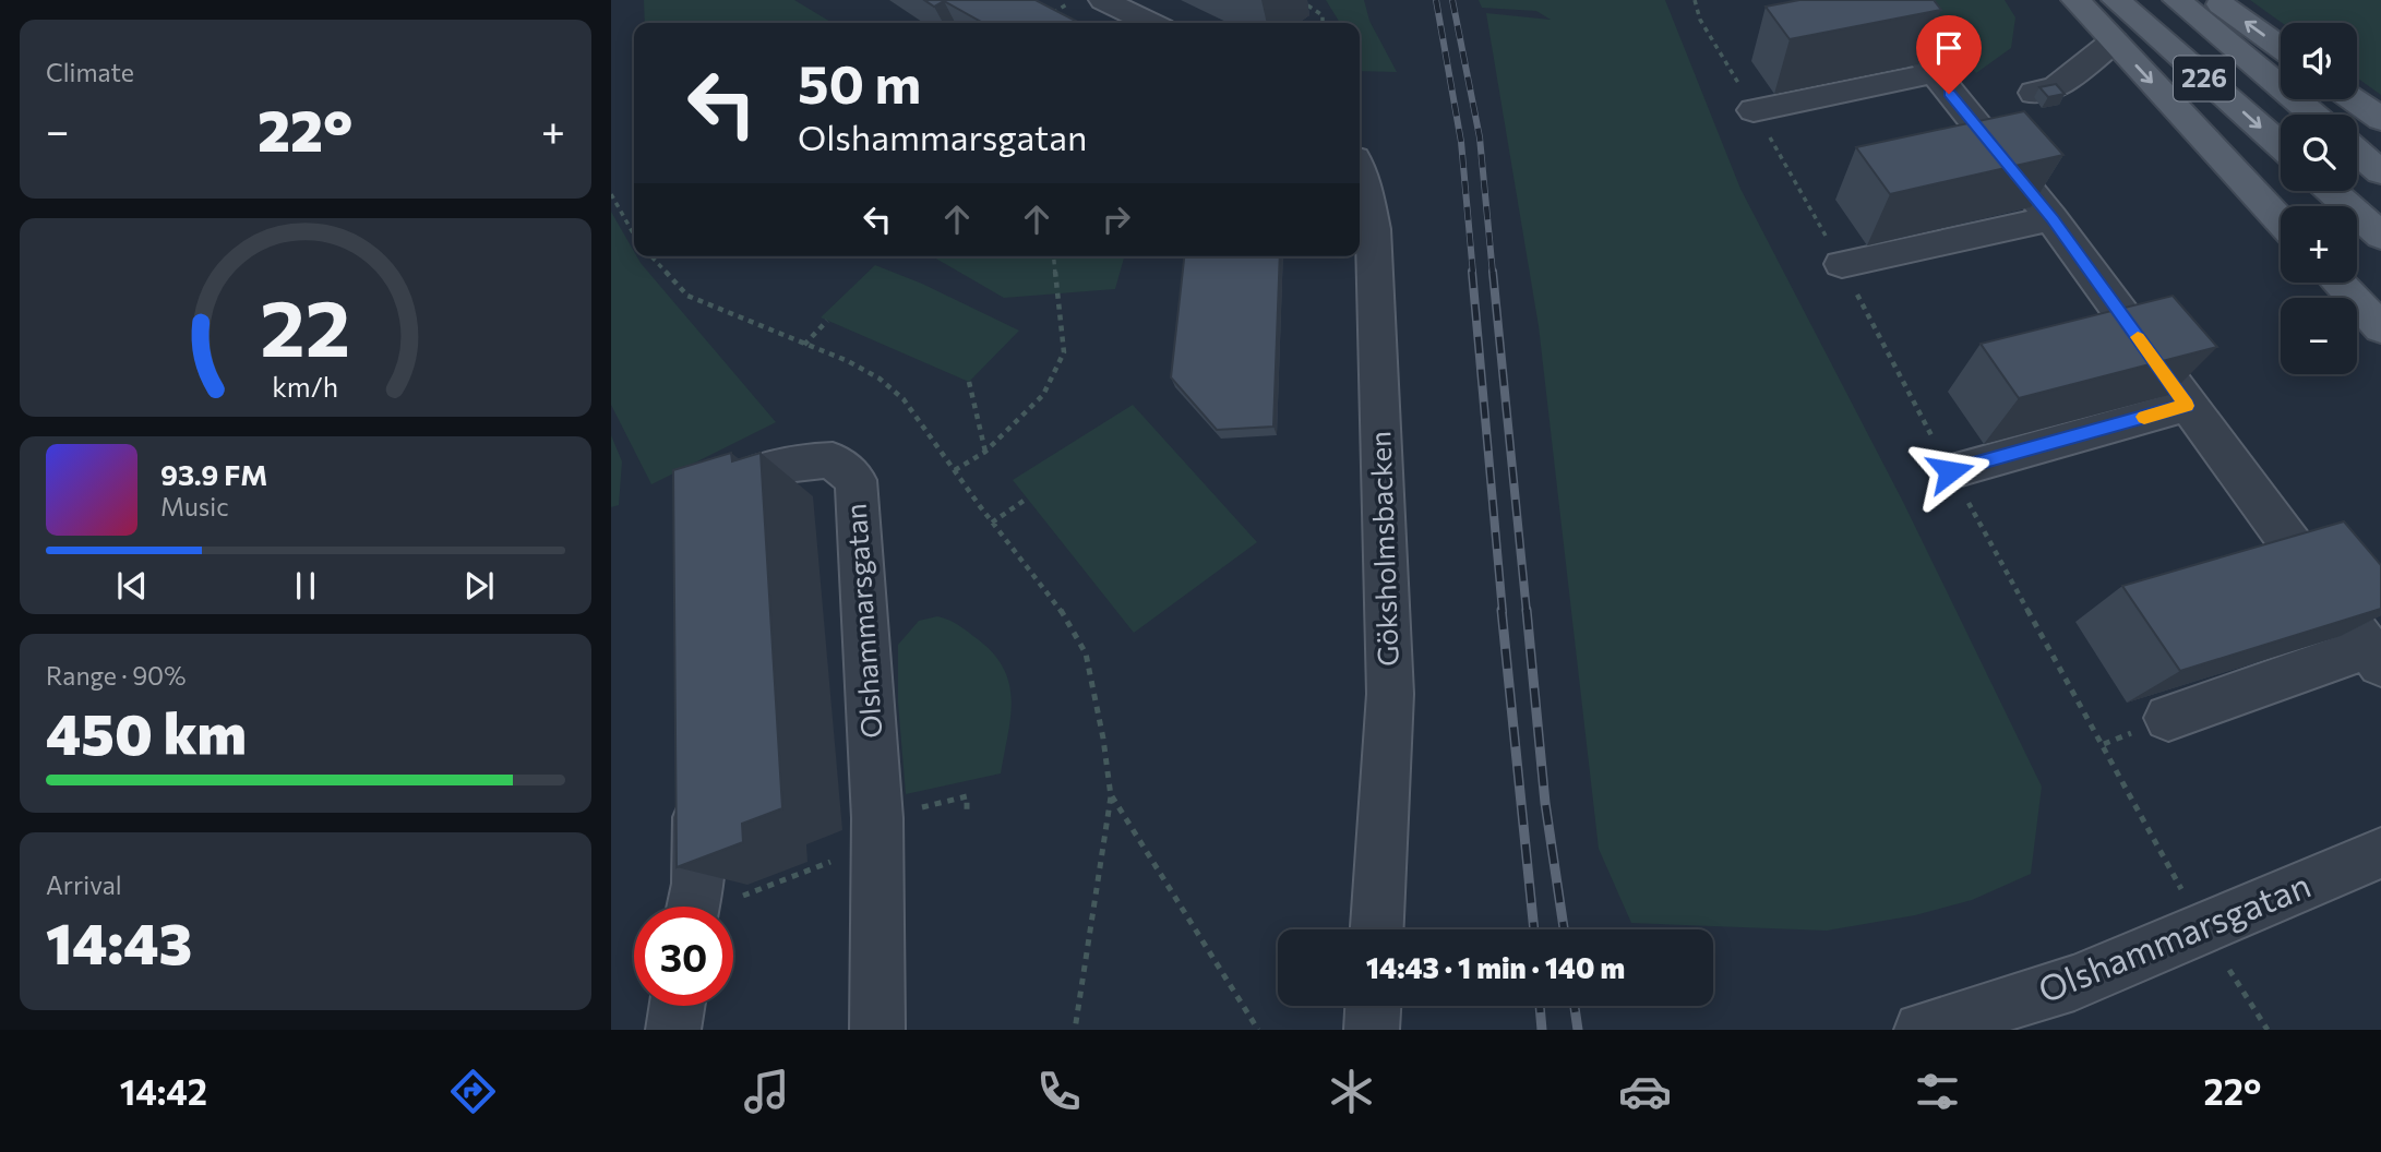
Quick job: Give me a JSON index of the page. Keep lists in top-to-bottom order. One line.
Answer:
{"streets":{"main road":["226"],"street":["Göksholmsbacken","Olshammarsgatan"]},"page":{"tile":["Climate",["Range · 90%","450 km"],["Arrival","14:43"]],"map_buttons":["+","−"],"turn":["50 m","Olshammarsgatan"],"heat":["−","22°","+"],"song":["93.9 FM","Music"],"limit":"30","trip":"14:43 · 1 min · 140 m","tabs":["14:42","22°"],"gauge":["22","km/h"]}}
